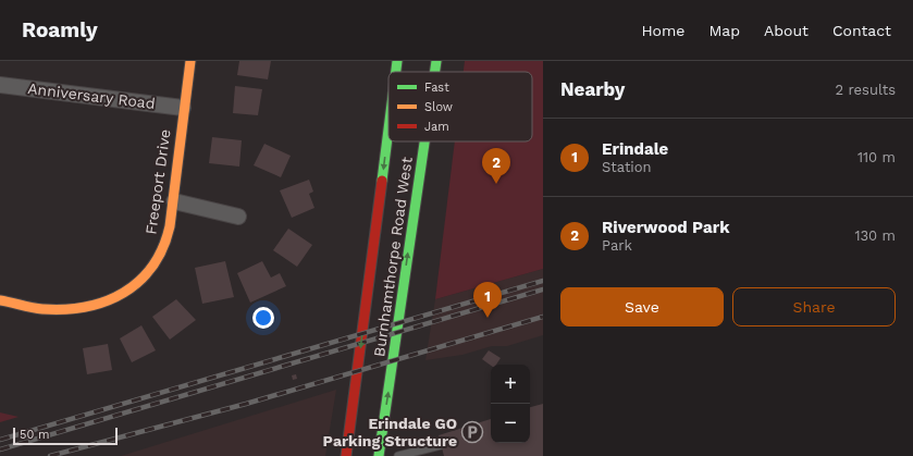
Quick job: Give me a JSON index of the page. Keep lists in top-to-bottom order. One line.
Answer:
{"streets":{"main road":["Freeport Drive","Burnhamthorpe Road West"],"street":["Anniversary Road"]},"crossings":[["Anniversary Road","Freeport Drive"]],"places":{"parking":["Erindale GO Parking Structure"]},"legend":["Fast","Slow","Jam"],"scale_bar":"50 m","page":{"header":"Roamly","nav":["Home","Map","About","Contact"],"heading":["Nearby","2 results"],"list":[{"mark":"1","name":"Erindale","note":"Station","value":"110 m"},{"mark":"2","name":"Riverwood Park","note":"Park","value":"130 m"}],"pins":["2","1"],"buttons":["Save","Share"],"map_buttons":["+","−"],"scale":"50 m"}}
